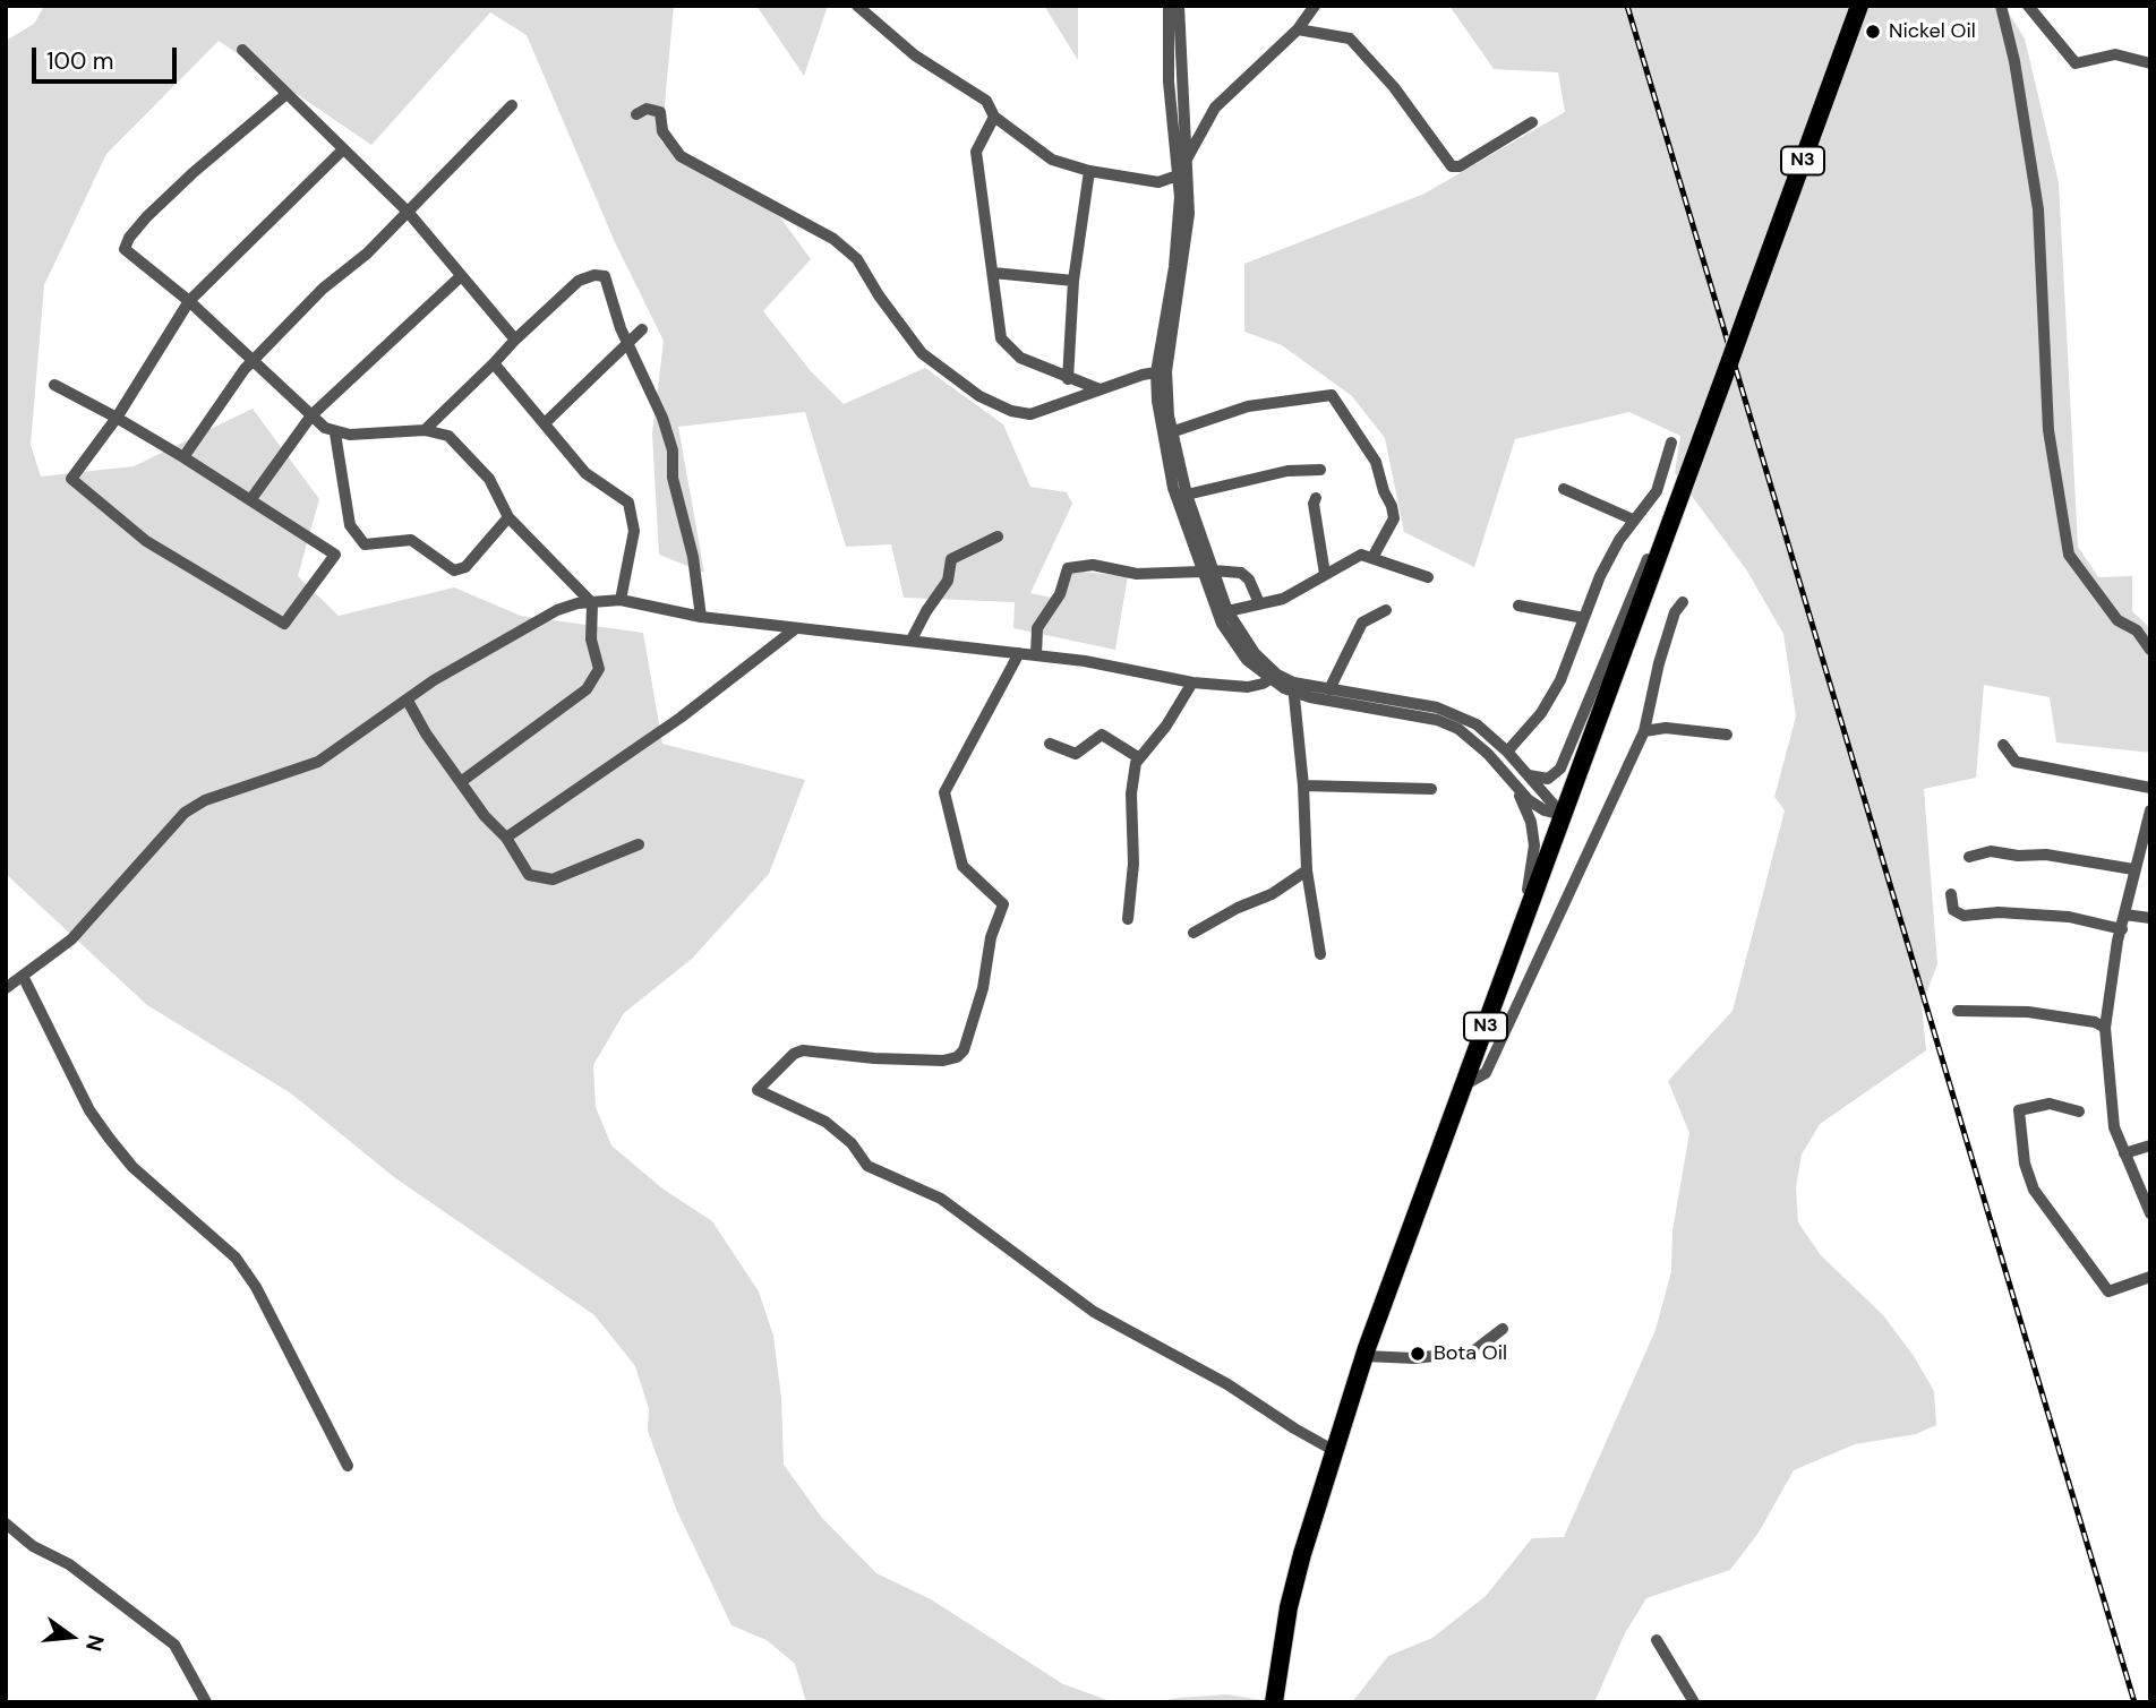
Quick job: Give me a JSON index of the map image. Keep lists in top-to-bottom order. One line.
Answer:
{"streets":{"highway":["N3"]},"places":["Nickel Oil","Bota Oil"],"scale_bar":"100 m","north":"right"}
